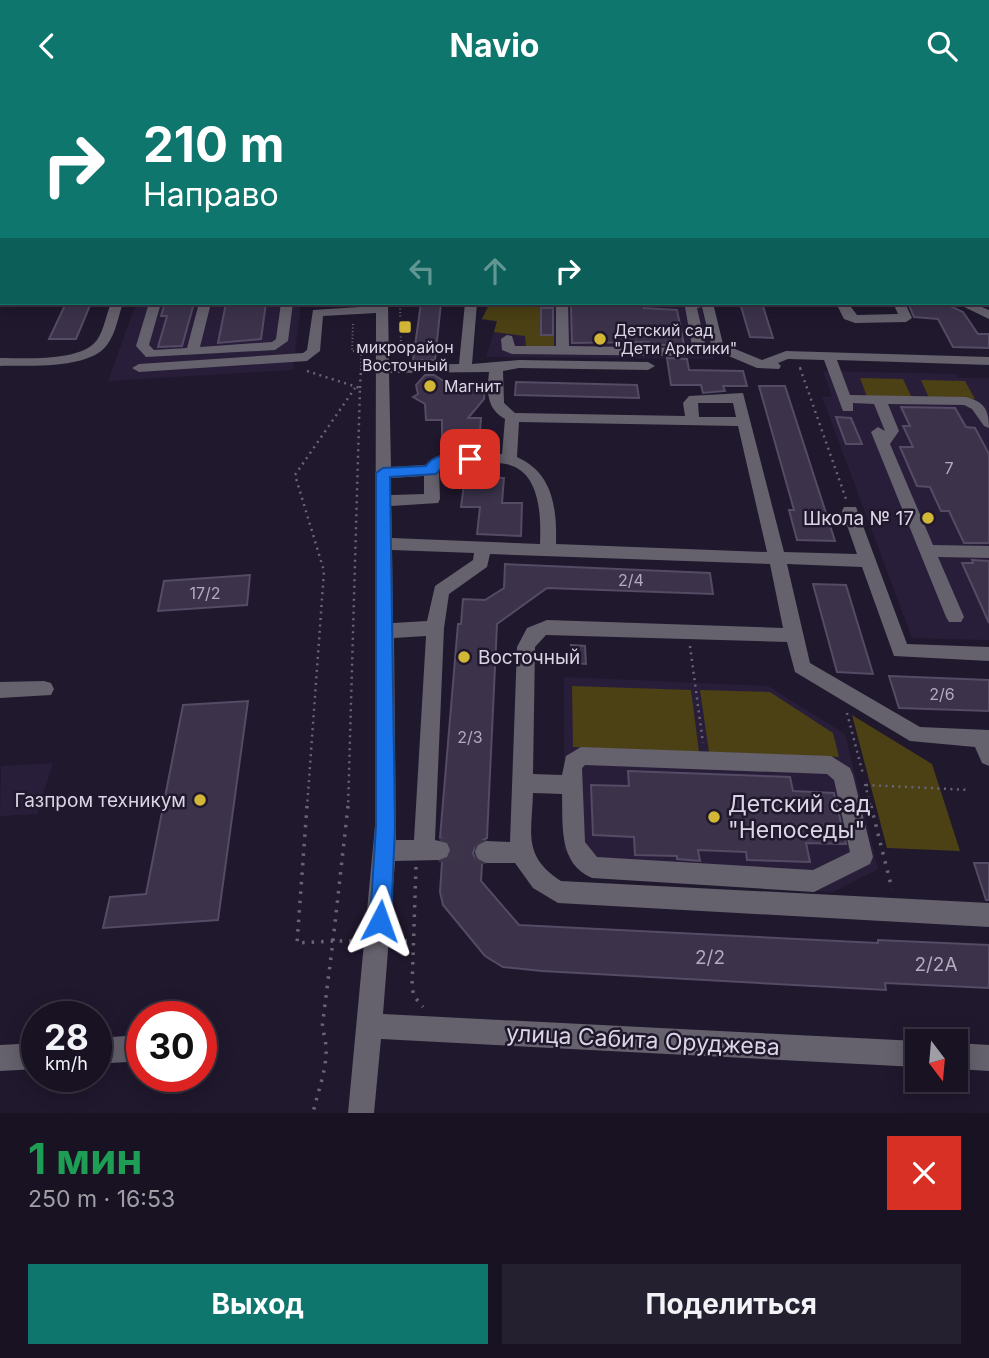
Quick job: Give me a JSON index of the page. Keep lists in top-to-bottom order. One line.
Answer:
{"streets":{"street":["улица Сабита Оруджева"]},"places":{"transit":["микрорайон Восточный"],"other":["Детский сад \"Дети Арктики\"","Магнит","Школа № 17","Восточный","Газпром техникум","Детский сад \"Непоседы\""]},"house_numbers":["7","2/4","17/2","2/6","2/3","2/2","2/2А"],"north":"bottom","page":{"header":"Navio","turn":["210 m","Направо"],"speed":"28 km/h","limit":"30","heading":["1 мин","250 m · 16:53"],"buttons":["Выход","Поделиться"]}}
